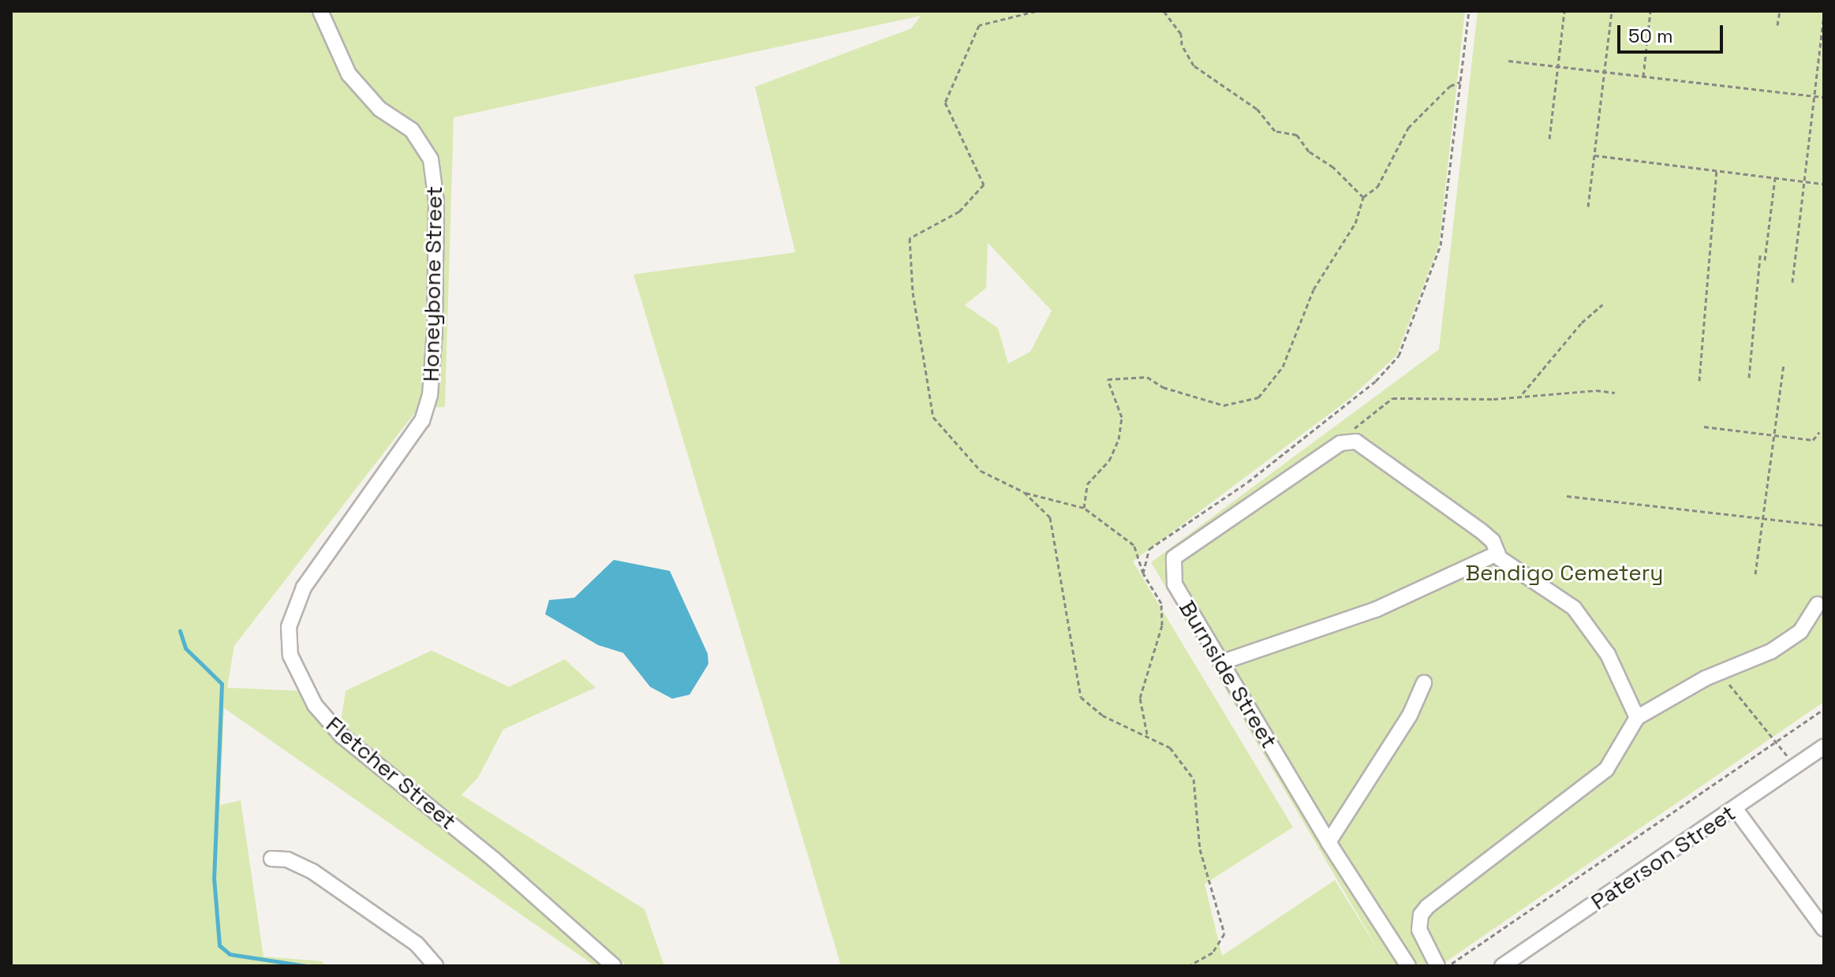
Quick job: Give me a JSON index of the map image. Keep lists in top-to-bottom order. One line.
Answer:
{"streets":{"street":["Honeybone Street","Burnside Street","Fletcher Street","Paterson Street"]},"crossings":[["Honeybone Street","Fletcher Street"]],"parks":["Bendigo Cemetery"],"scale_bar":"50 m"}
